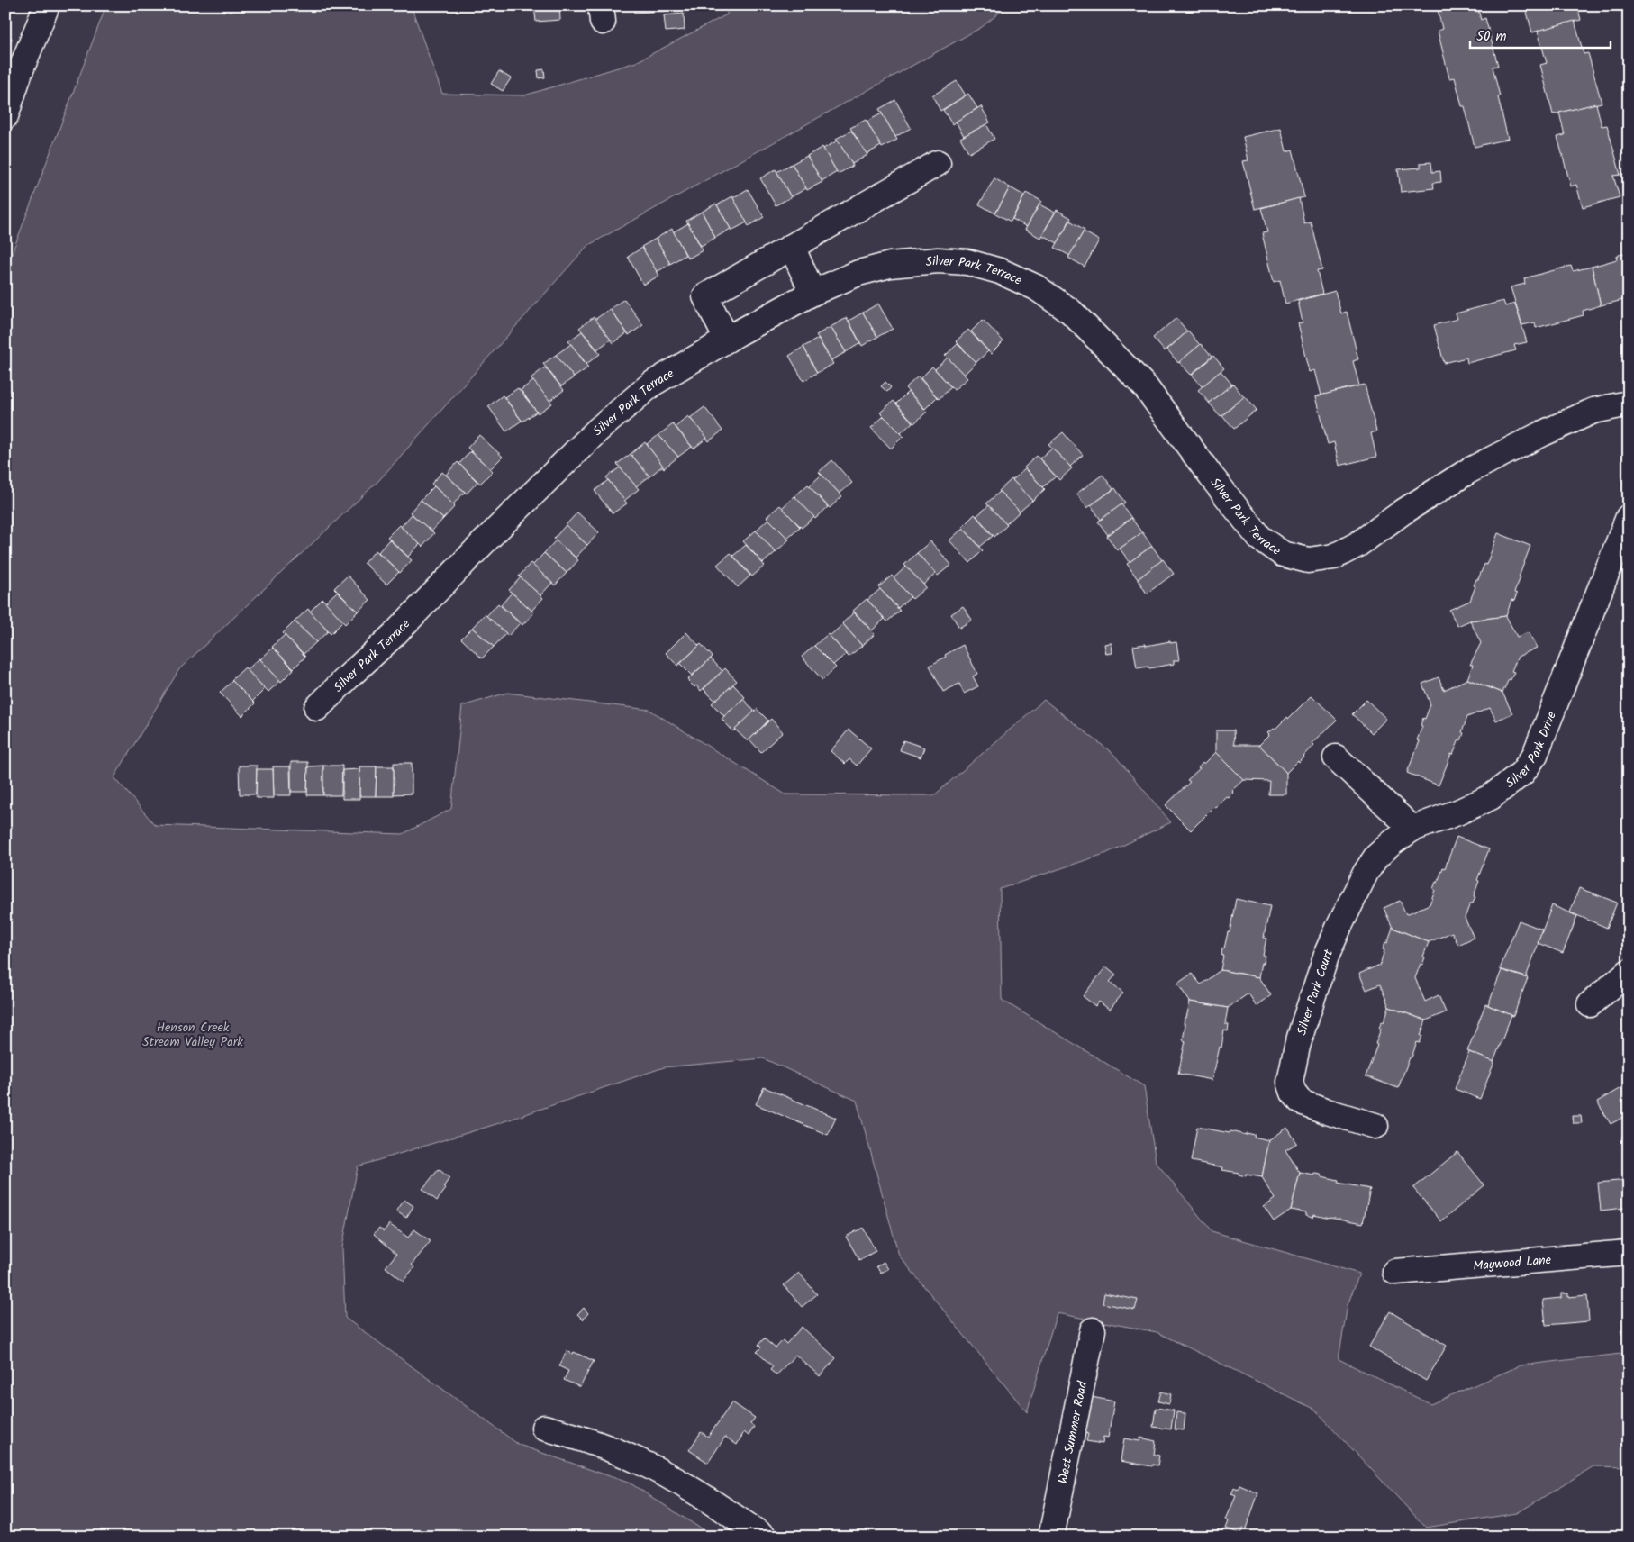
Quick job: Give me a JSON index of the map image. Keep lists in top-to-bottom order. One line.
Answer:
{"streets":{"street":["Silver Park Terrace","Silver Park Drive","Silver Park Court","Maywood Lane","West Summer Road"]},"crossings":[["Silver Park Drive","Silver Park Court"]],"parks":["Henson Creek Stream Valley Park"],"scale_bar":"50 m"}
